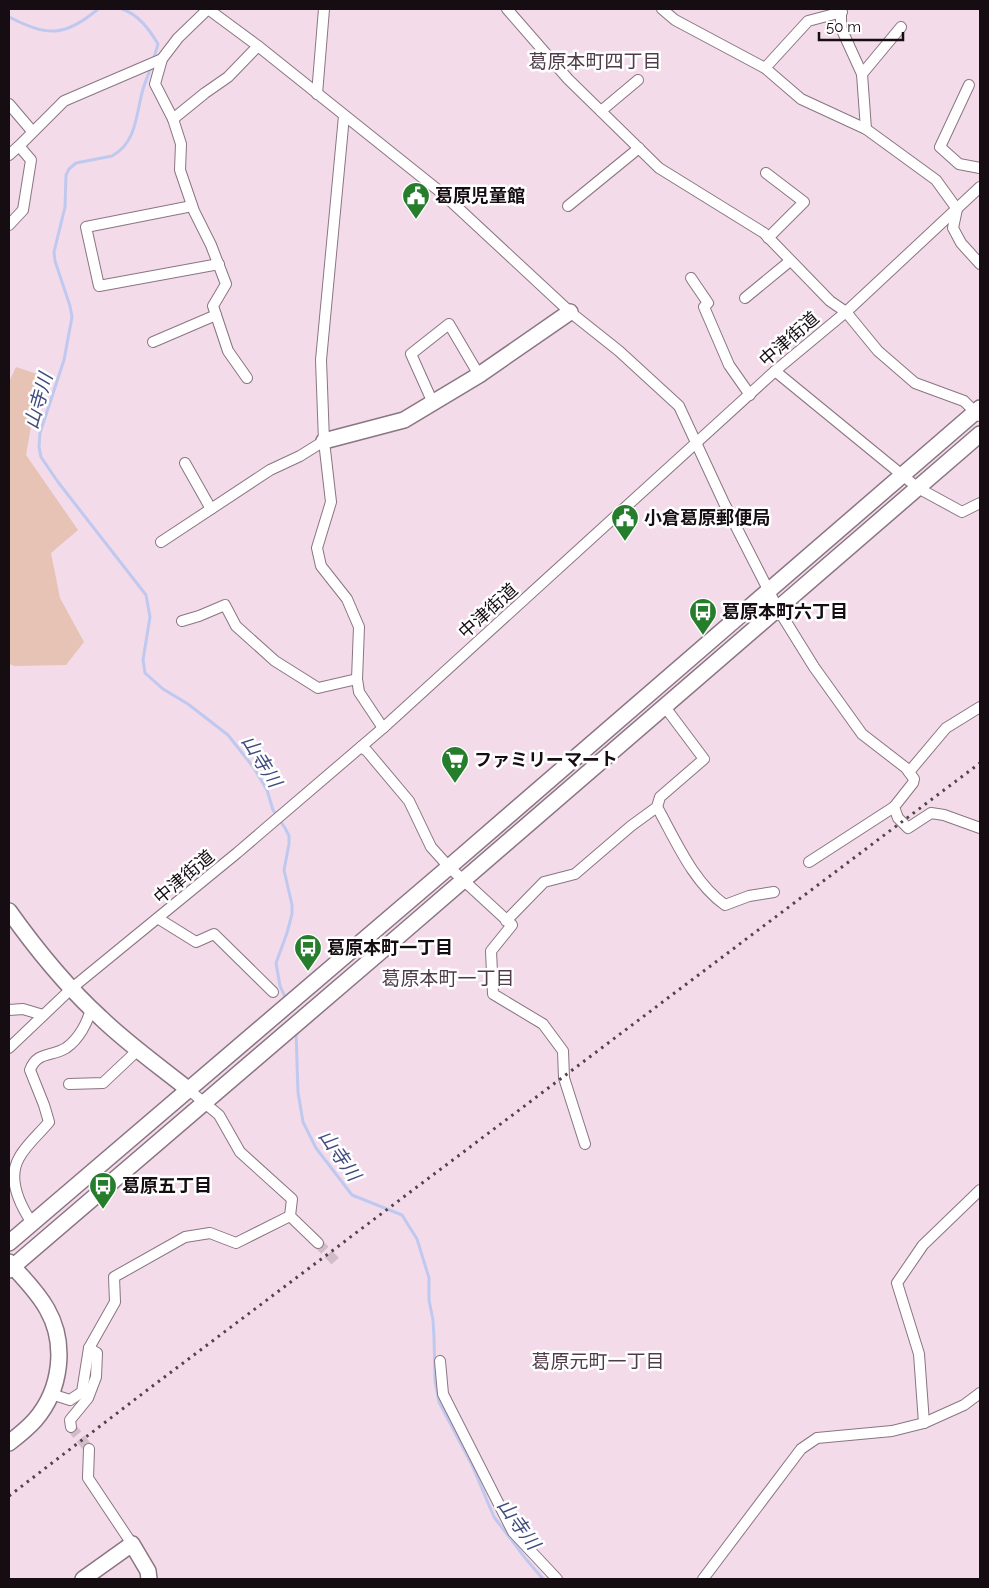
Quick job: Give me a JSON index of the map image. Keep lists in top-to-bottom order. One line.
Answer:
{"streets":{"street":["中津街道"]},"districts":["葛原本町四丁目","葛原本町一丁目","葛原元町一丁目"],"water":["山寺川"],"places":{"public building":["葛原児童館","小倉葛原郵便局"],"bus stop":["葛原本町六丁目","葛原本町一丁目","葛原五丁目"],"supermarket":["ファミリーマート"]},"scale_bar":"50 m"}
